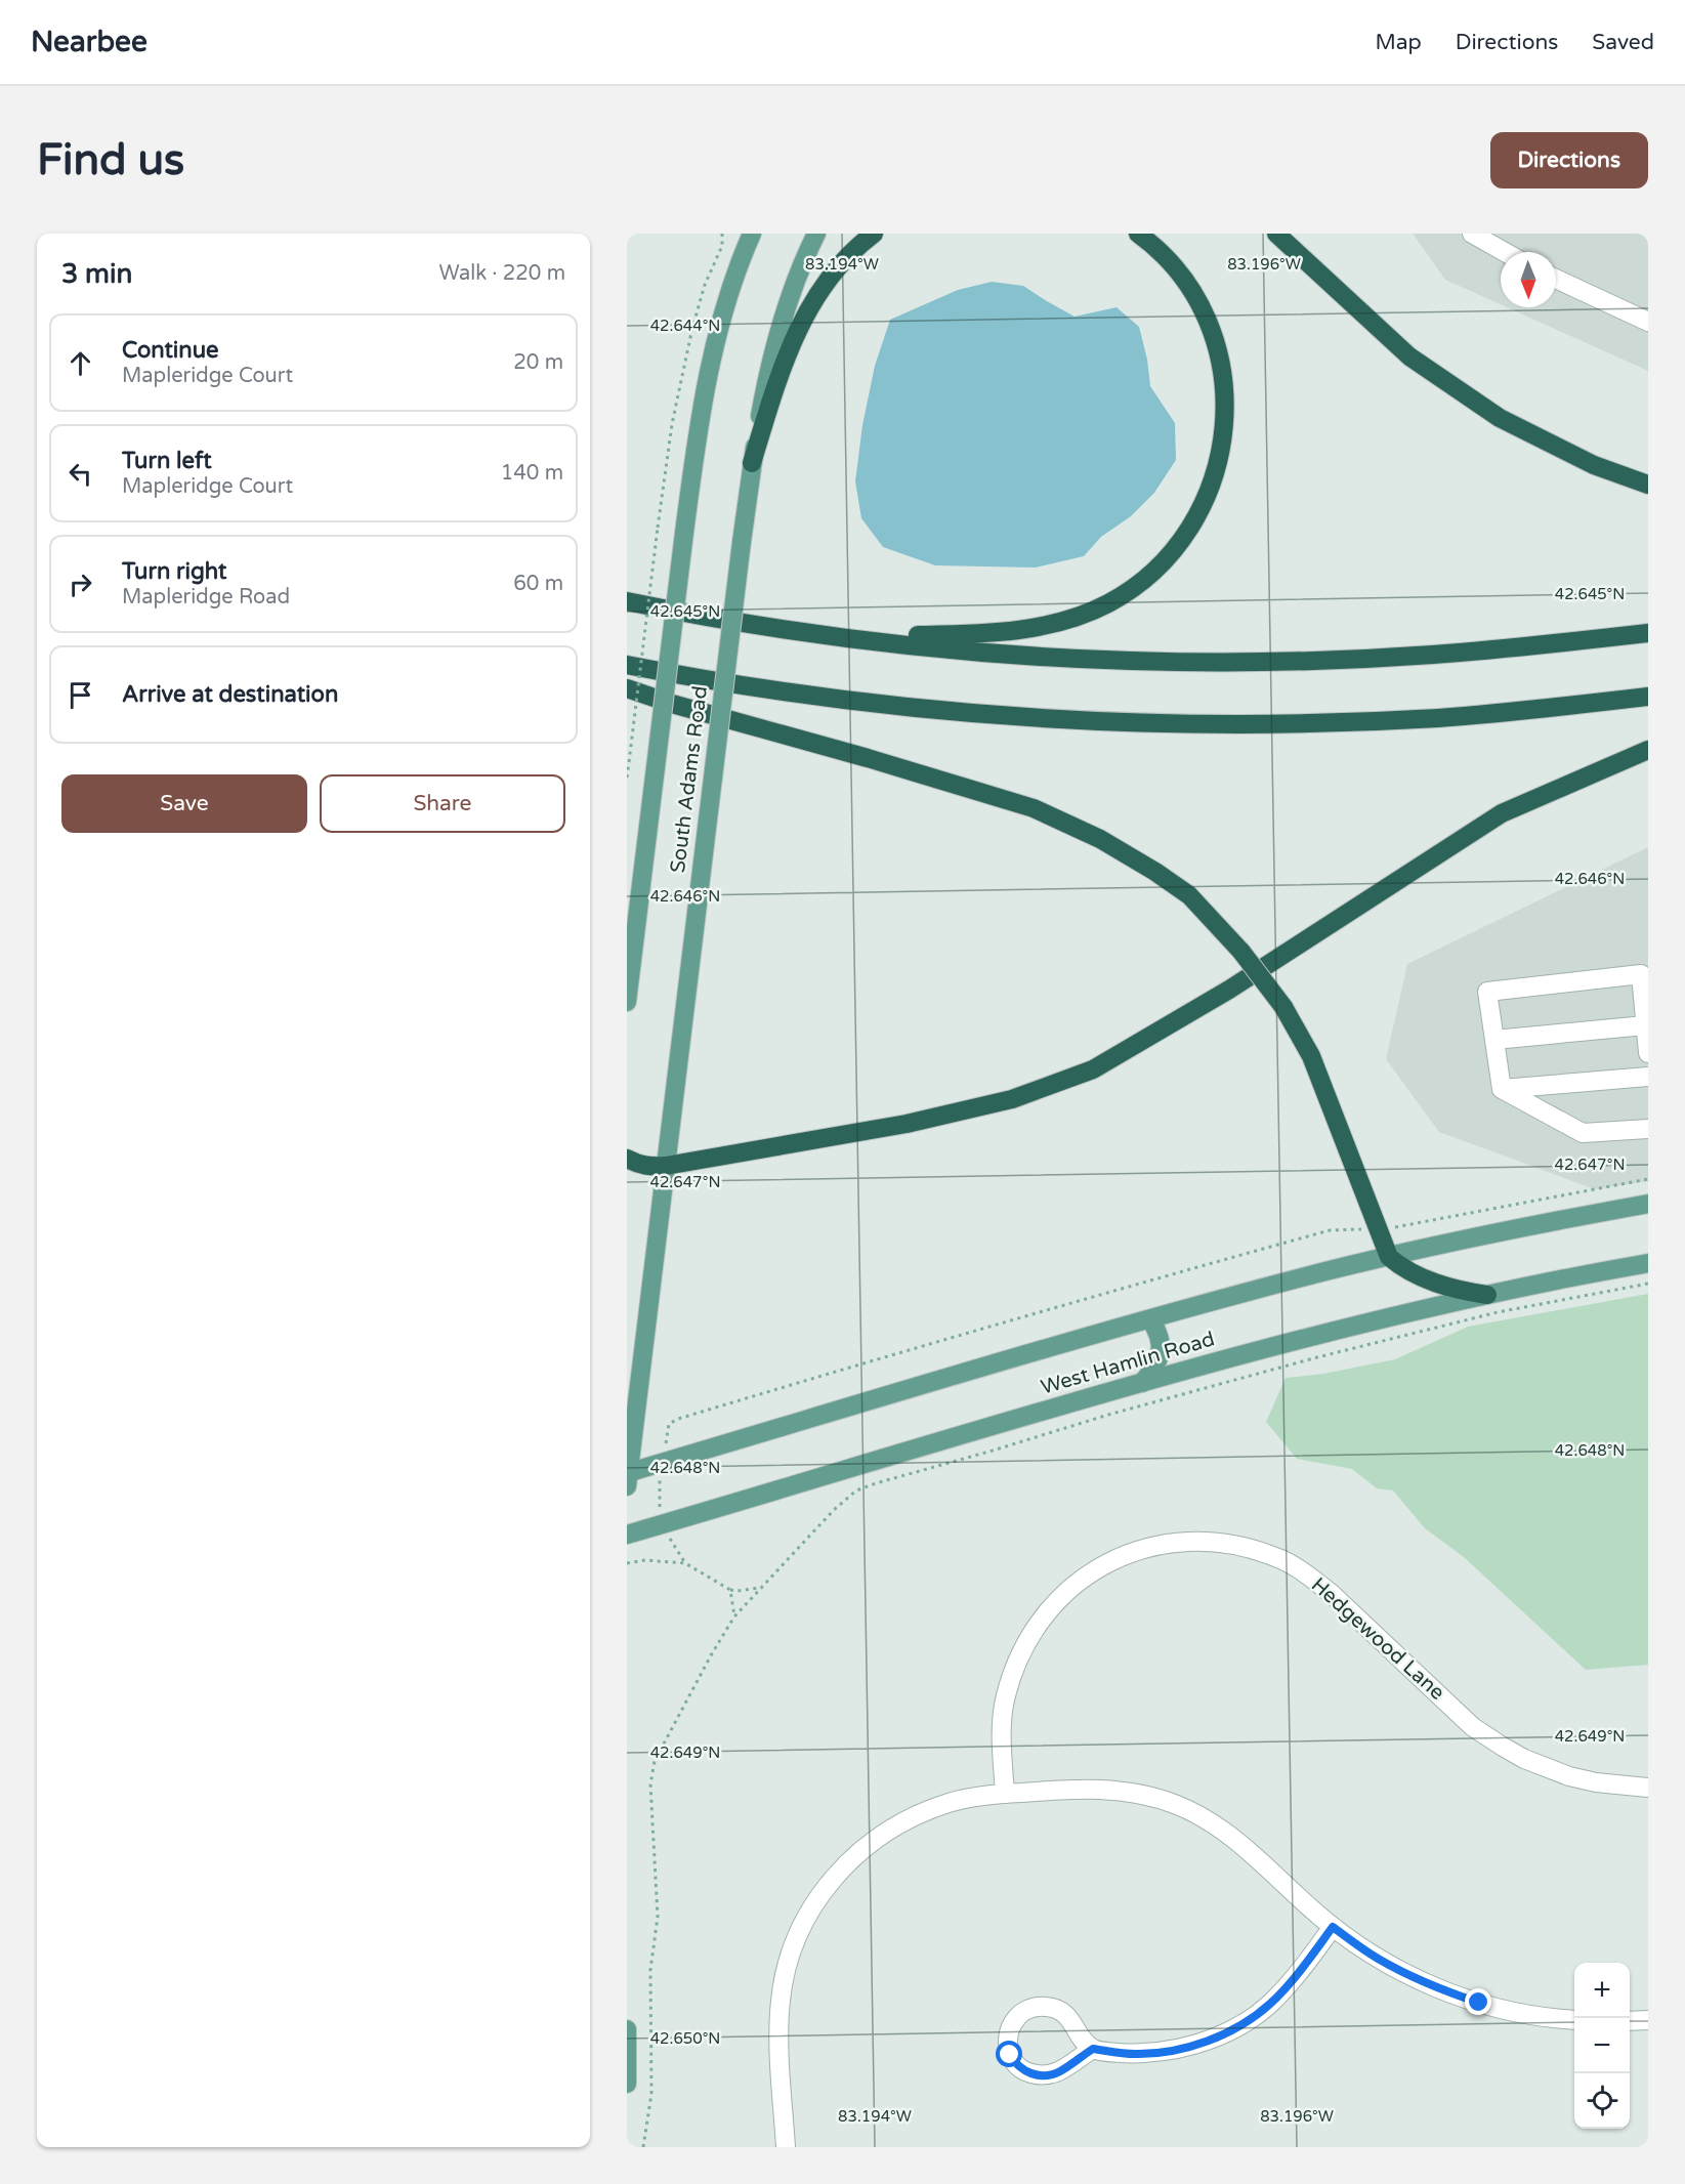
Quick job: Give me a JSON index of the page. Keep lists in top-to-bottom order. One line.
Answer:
{"streets":{"main road":["South Adams Road","West Hamlin Road"],"street":["Hedgewood Lane"]},"crossings":[["South Adams Road","West Hamlin Road"]],"north":"bottom","page":{"header":"Nearbee","nav":["Map","Directions","Saved"],"buttons":["Directions",["Save","Share"]],"title":"Find us","heading":["3 min","Walk · 220 m"],"list":[["Continue","Mapleridge Court","20 m"],["Turn left","Mapleridge Court","140 m"],["Turn right","Mapleridge Road","60 m"],"Arrive at destination"],"map_buttons":["+","−"]},"coordinates":["83.194°W","83.196°W","42.644°N","42.645°N","42.646°N","42.647°N","42.648°N","42.649°N","42.650°N"]}
